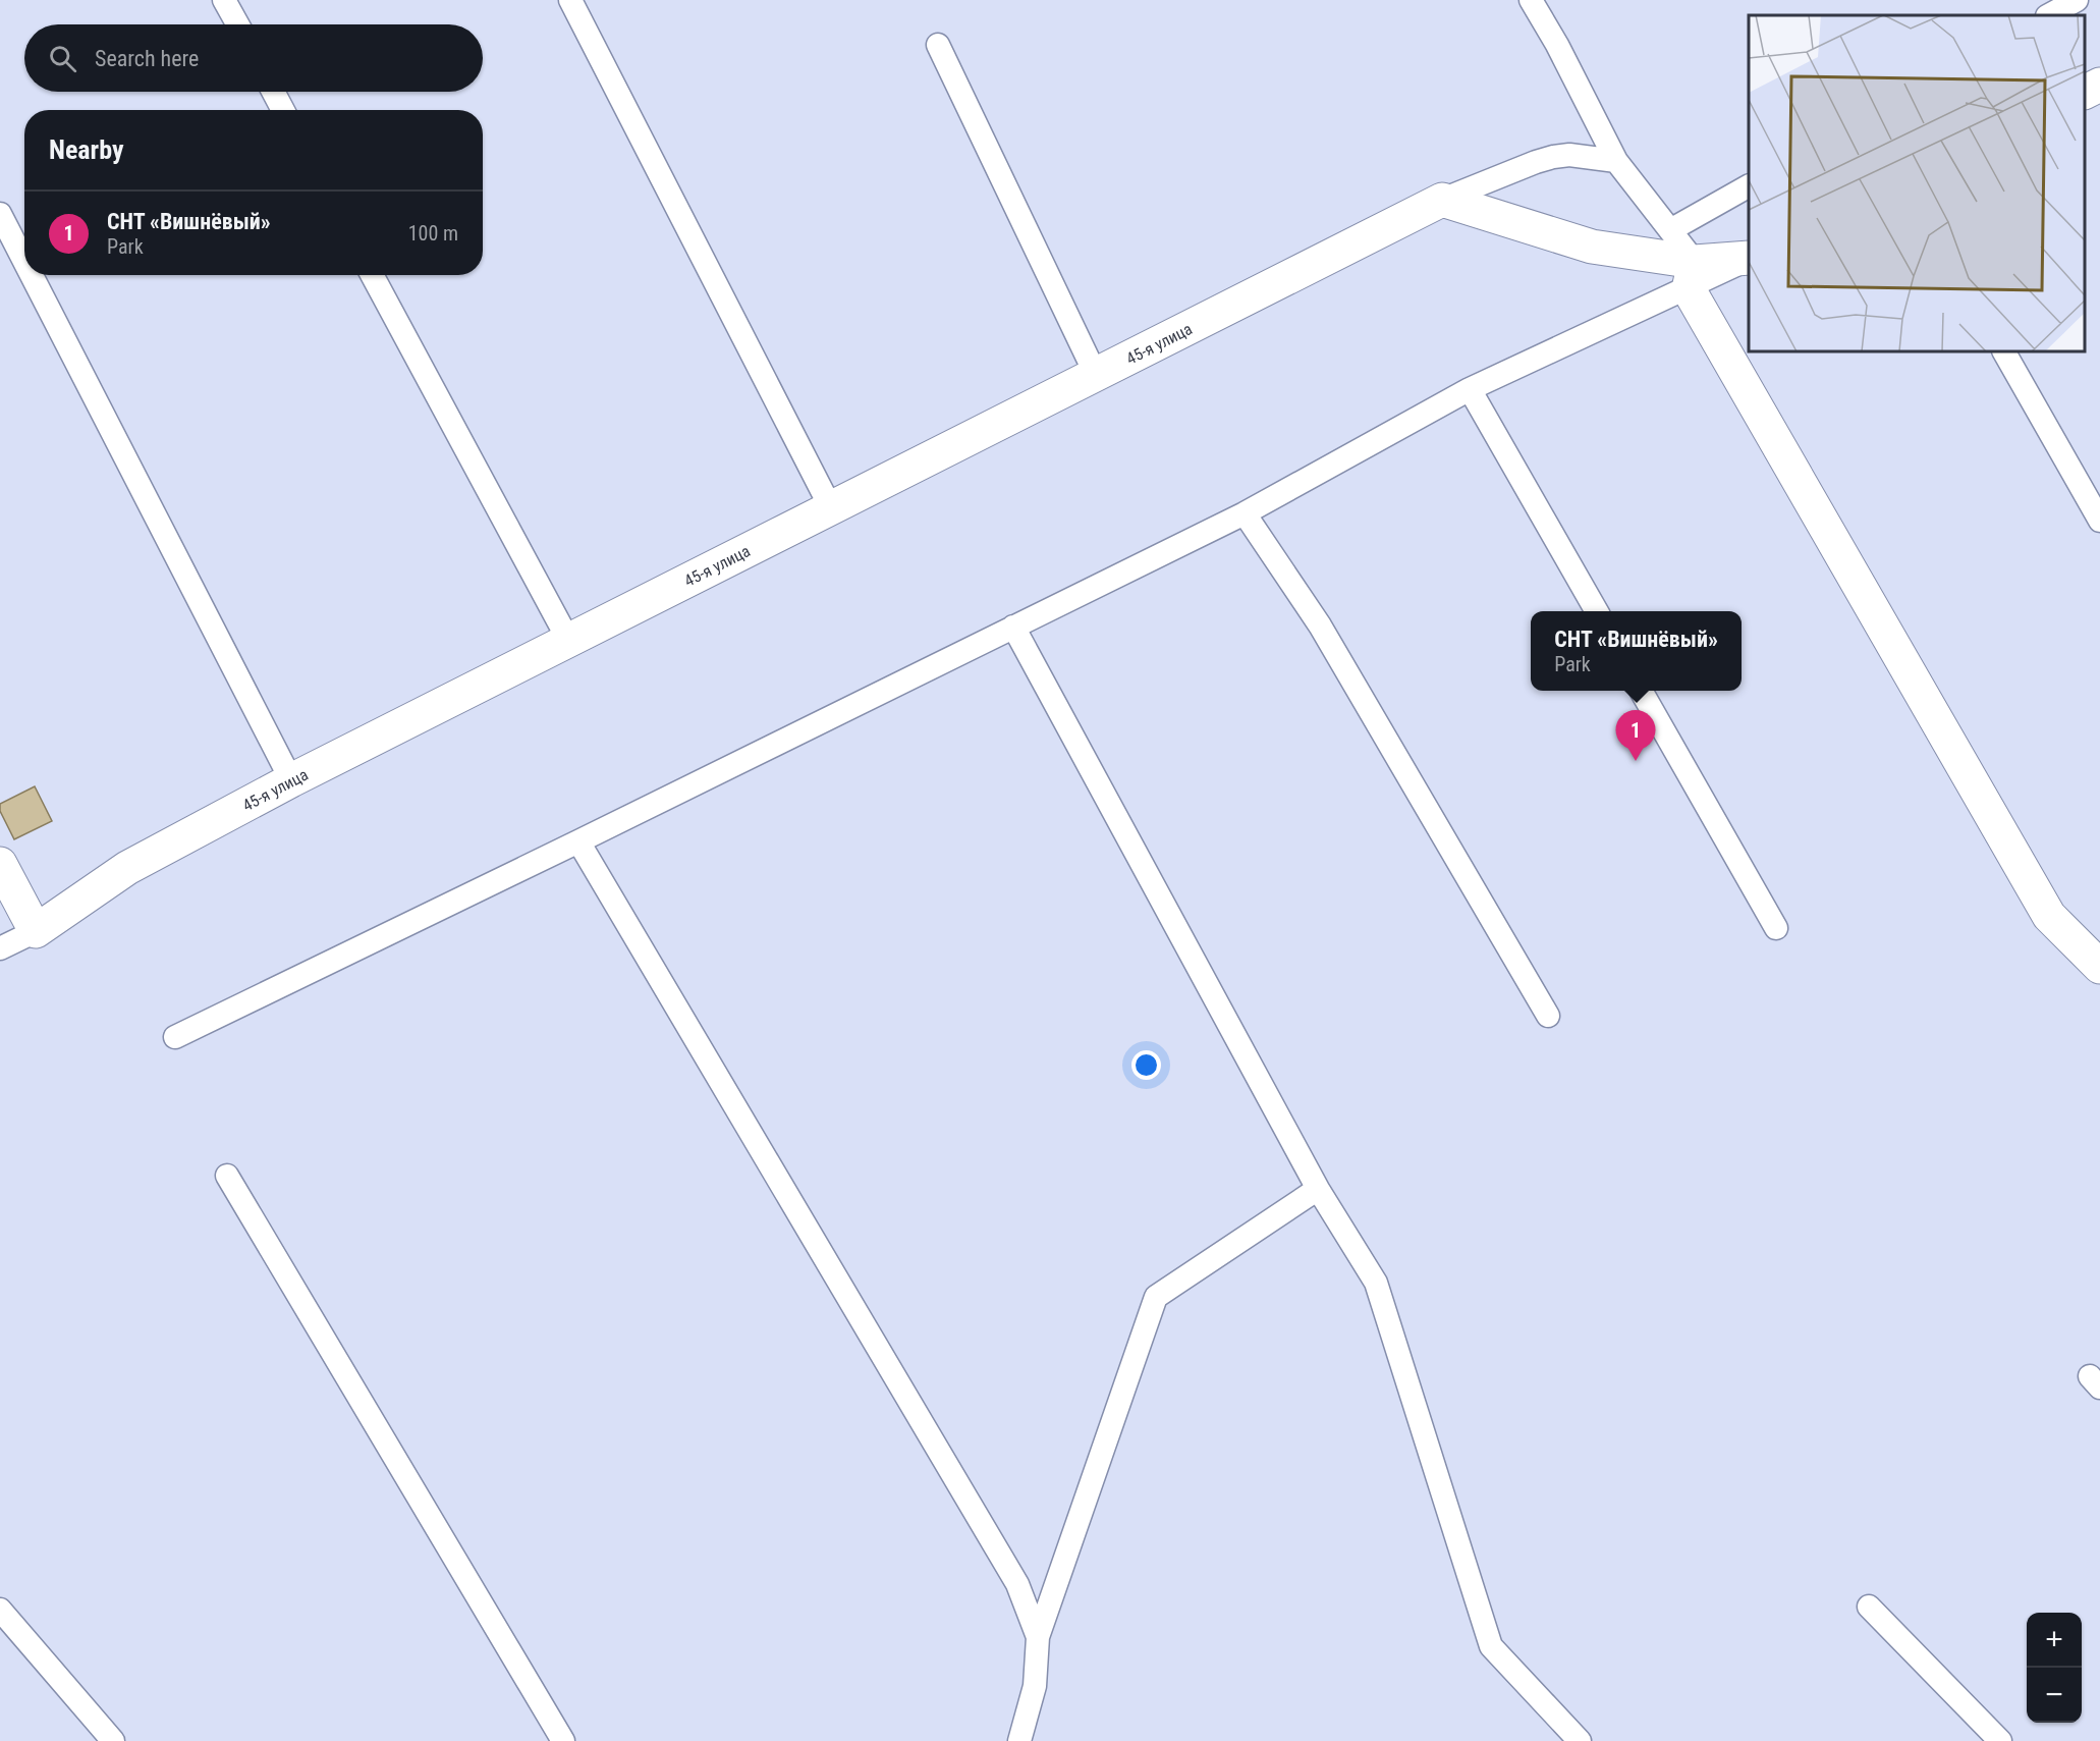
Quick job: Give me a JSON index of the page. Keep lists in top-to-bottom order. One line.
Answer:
{"streets":{"street":["45-я улица"]},"page":{"search":"Search here","heading":"Nearby","list":[{"mark":"1","name":"СНТ «Вишнёвый»","note":"Park","value":"100 m"}],"popup":["СНТ «Вишнёвый»","Park"],"pins":"1","map_buttons":["+","−"]}}
